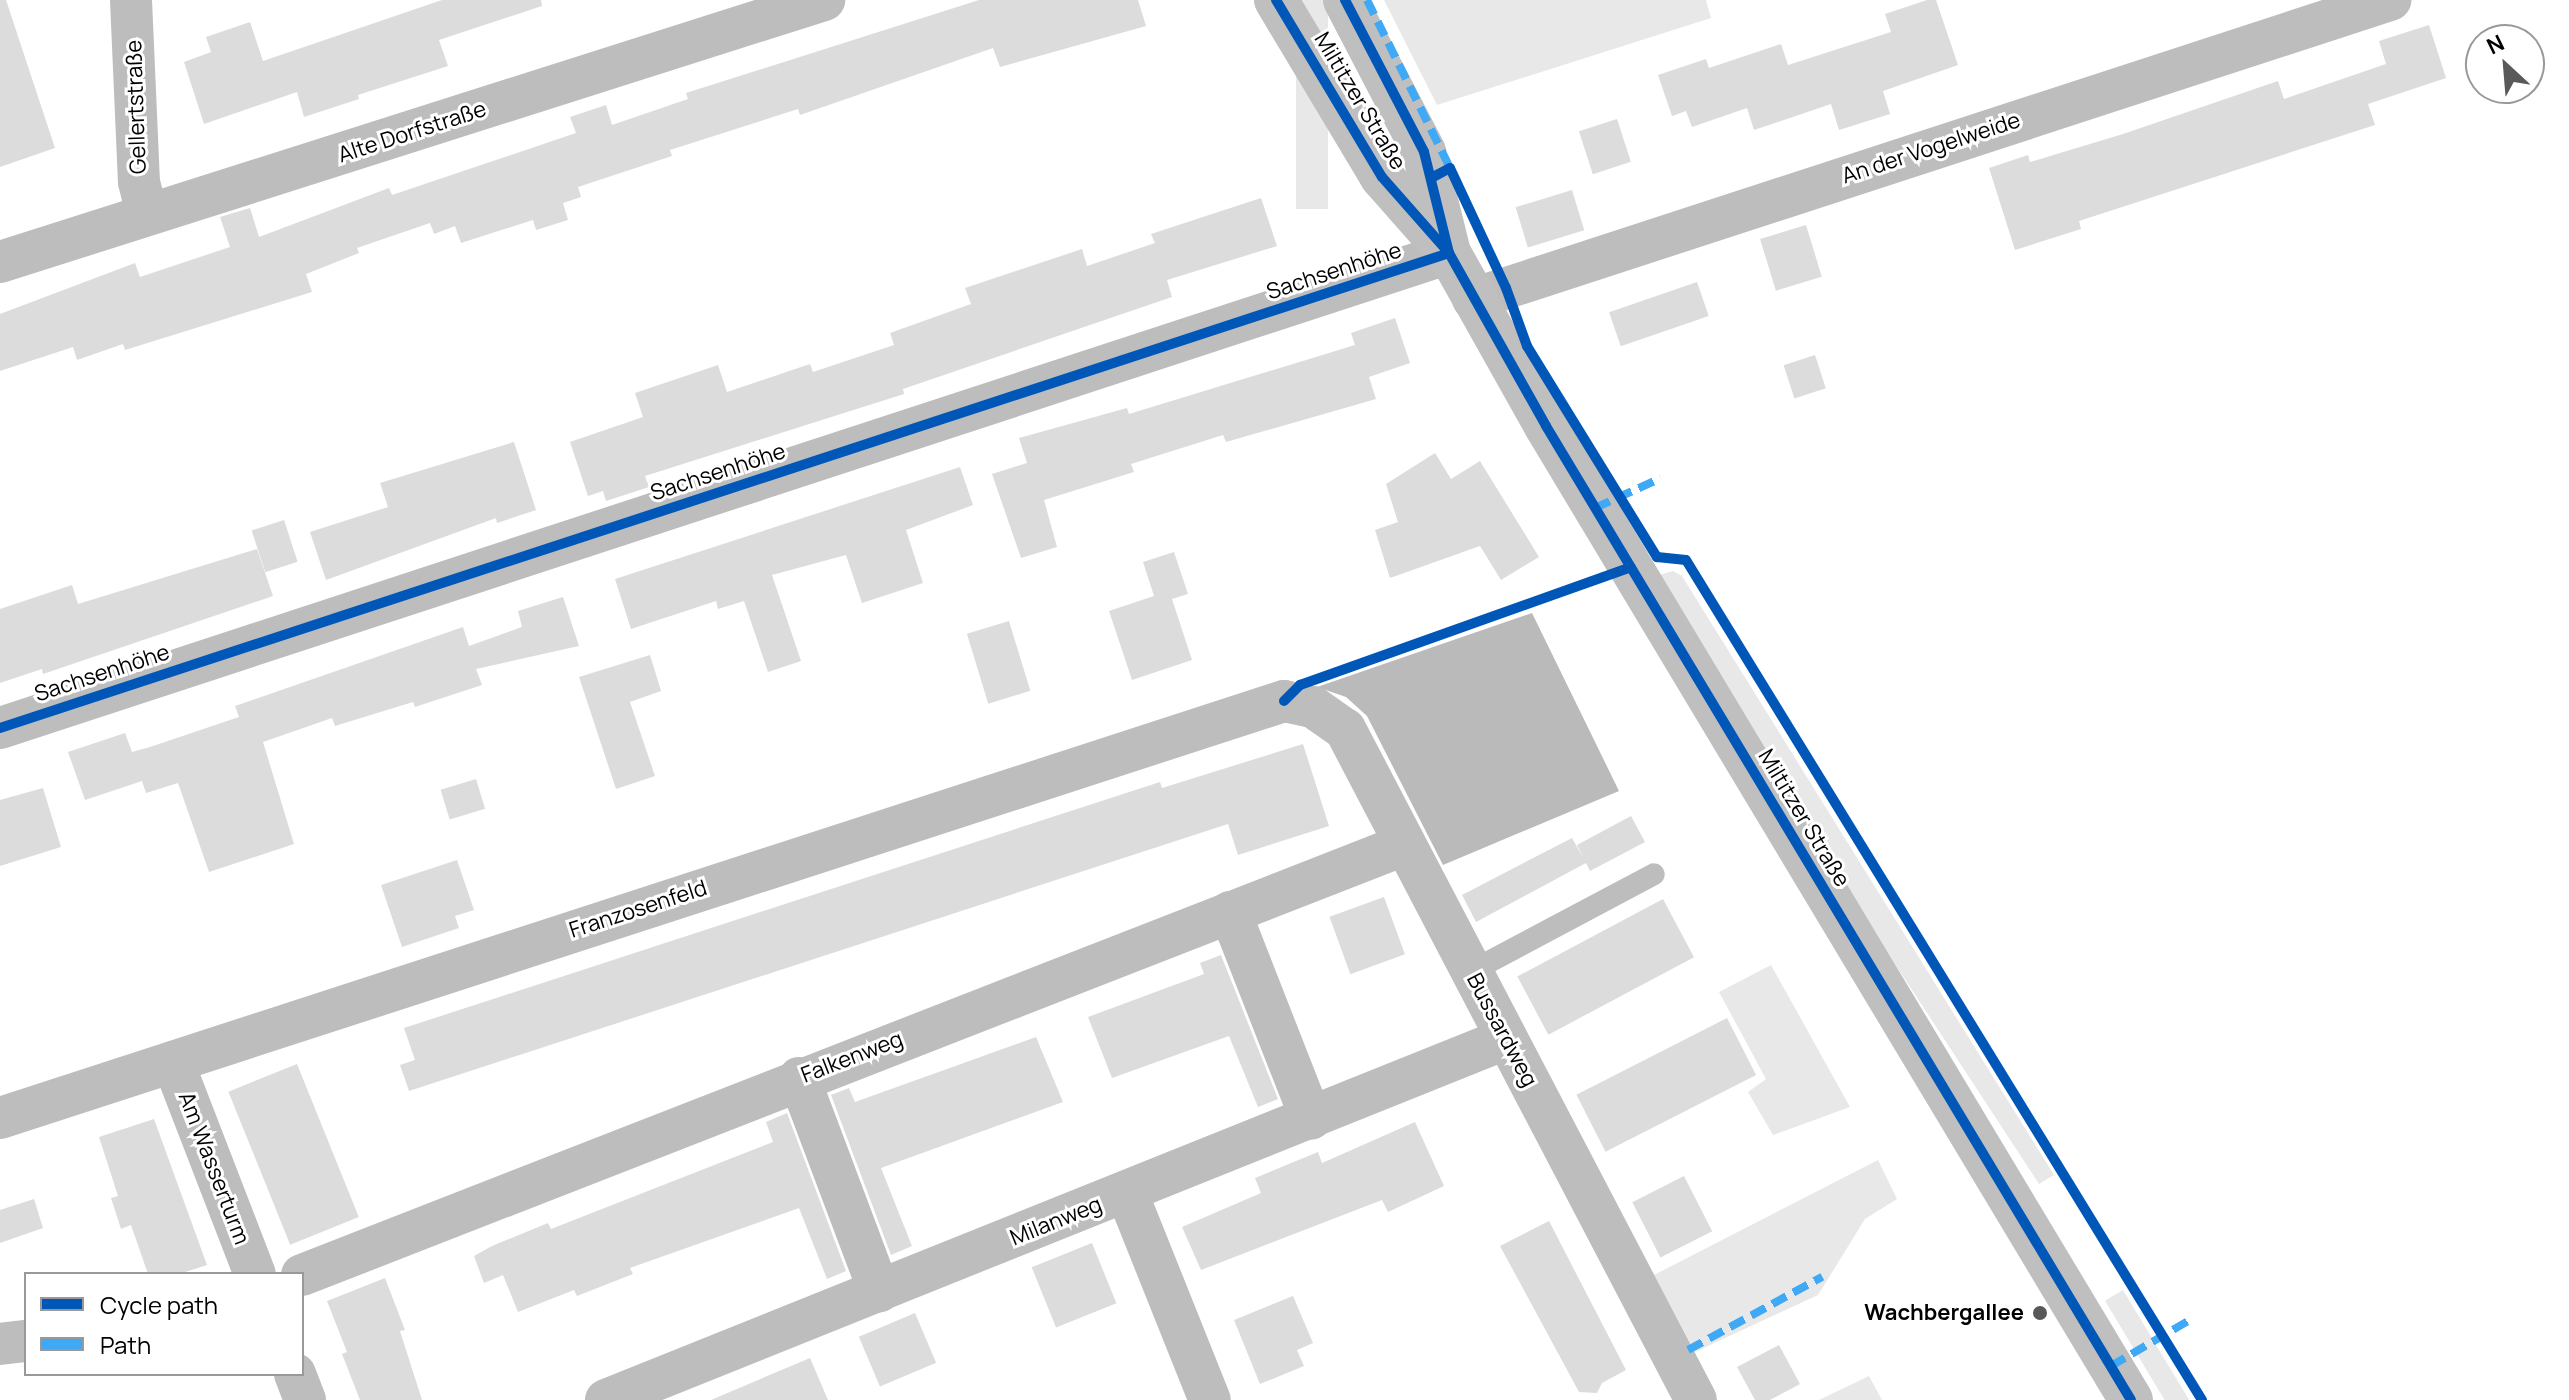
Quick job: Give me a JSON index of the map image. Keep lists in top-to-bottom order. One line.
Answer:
{"streets":{"street":["Miltitzer Straße","Gellertstraße","Alte Dorfstraße","An der Vogelweide","Sachsenhöhe","Franzosenfeld","Bussardweg","Falkenweg","Am Wasserturm","Milanweg"]},"crossings":[["Miltitzer Straße","An der Vogelweide"],["Miltitzer Straße","Sachsenhöhe"],["Gellertstraße","Alte Dorfstraße"],["Franzosenfeld","Bussardweg"],["Franzosenfeld","Am Wasserturm"],["Bussardweg","Falkenweg"],["Bussardweg","Milanweg"]],"places":["Wachbergallee"],"legend":["Cycle path","Path"],"north":"top left"}
